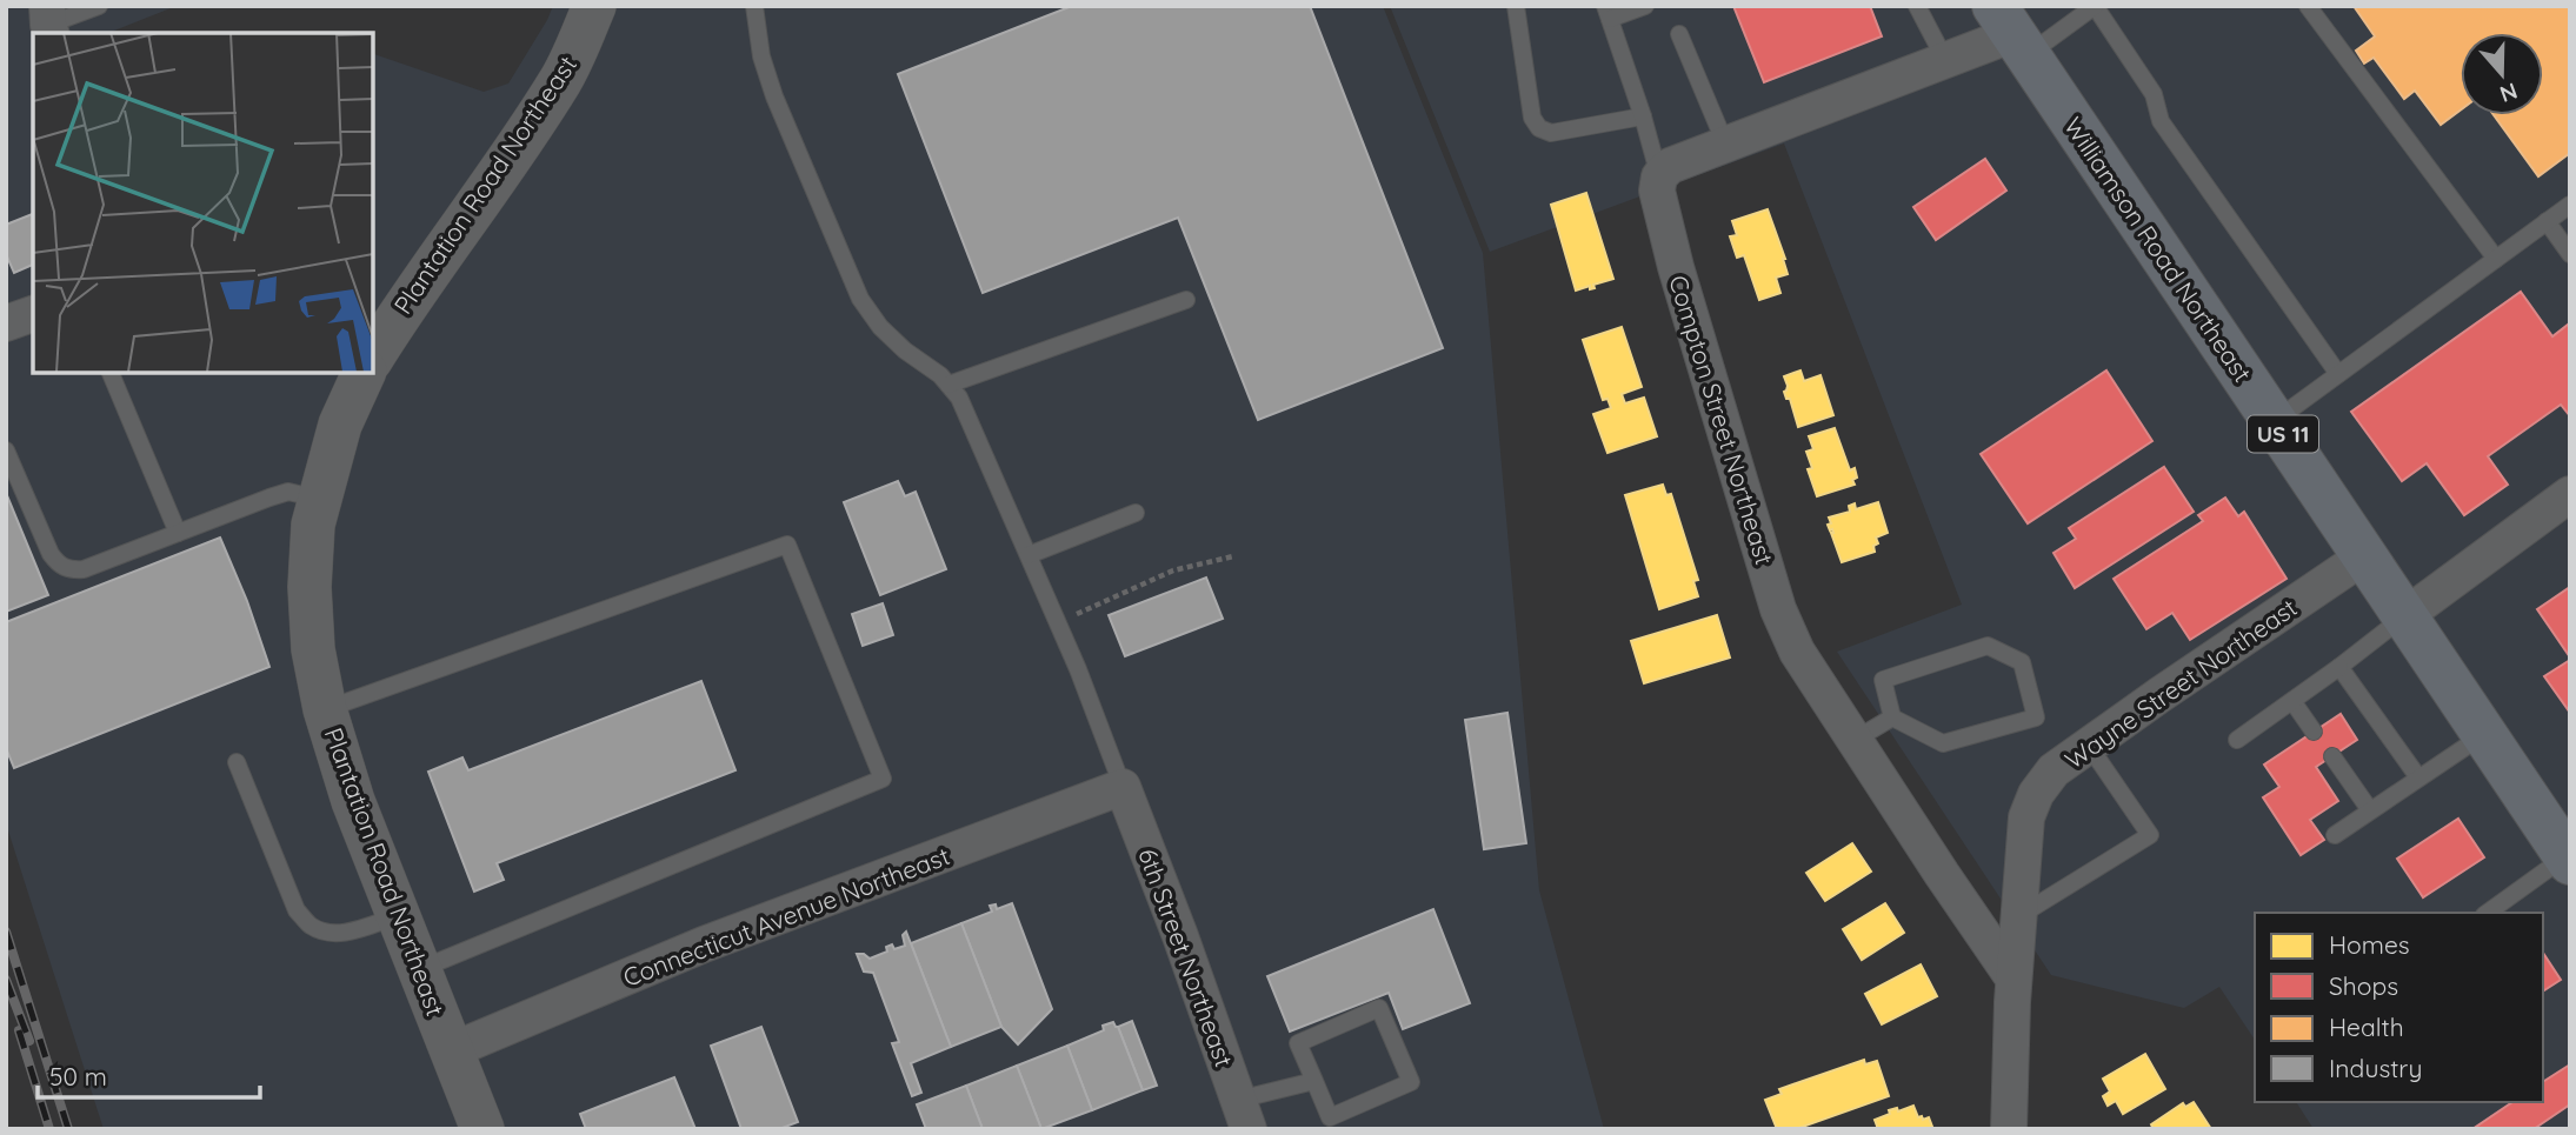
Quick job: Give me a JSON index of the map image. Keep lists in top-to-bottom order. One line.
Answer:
{"streets":{"main road":["Williamson Road Northeast","US 11"],"street":["Plantation Road Northeast","Compton Street Northeast","Wayne Street Northeast","Connecticut Avenue Northeast","6th Street Northeast"]},"crossings":[["Plantation Road Northeast","Connecticut Avenue Northeast"],["Williamson Road Northeast","Wayne Street Northeast"],["Compton Street Northeast","Wayne Street Northeast"],["Connecticut Avenue Northeast","6th Street Northeast"]],"legend":["Homes","Shops","Health","Industry"],"scale_bar":"50 m","north":"bottom"}
